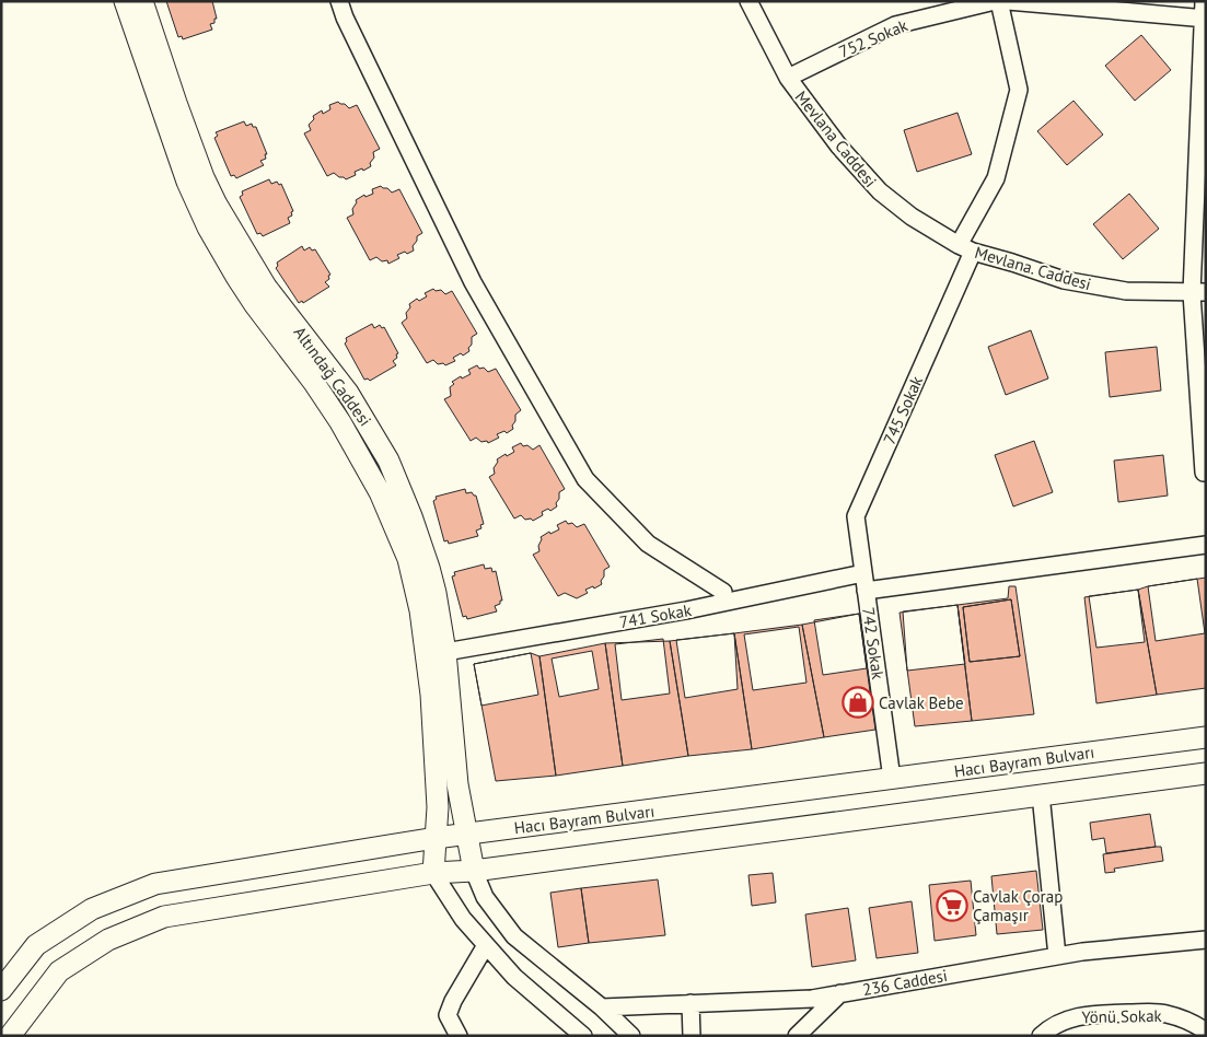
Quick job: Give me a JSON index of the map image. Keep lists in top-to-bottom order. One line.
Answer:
{"streets":{"main road":["Altındağ Caddesi","Hacı Bayram Bulvarı"],"street":["752 Sokak","Mevlana Caddesi","Mevlana. Caddesi","745 Sokak","741 Sokak","742 Sokak","236 Caddesi","Yönü Sokak"]},"crossings":[["752 Sokak","Mevlana Caddesi"],["752 Sokak","745 Sokak"],["Mevlana Caddesi","Mevlana. Caddesi"],["Mevlana Caddesi","745 Sokak"],["Mevlana. Caddesi","745 Sokak"],["Altındağ Caddesi","741 Sokak"],["Altındağ Caddesi","Hacı Bayram Bulvarı"],["745 Sokak","741 Sokak"],["745 Sokak","742 Sokak"],["741 Sokak","742 Sokak"],["742 Sokak","Hacı Bayram Bulvarı"]],"places":{"shop":["Cavlak Bebe"],"supermarket":["Cavlak Çorap Çamaşır"]}}
